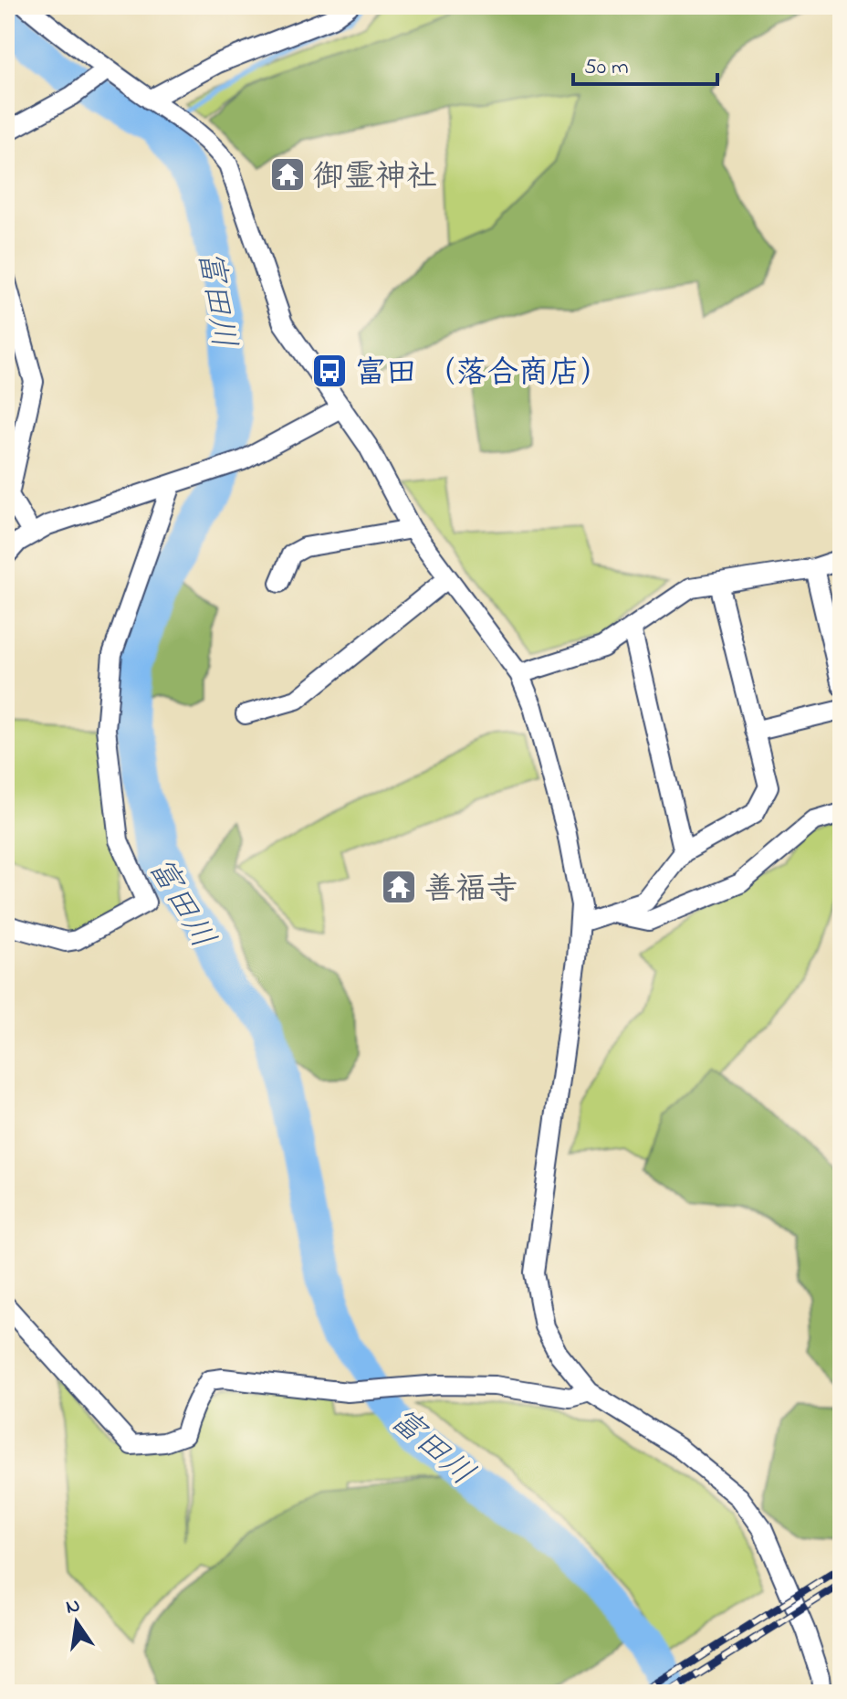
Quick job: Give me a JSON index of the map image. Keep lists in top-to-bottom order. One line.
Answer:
{"water":["富田川"],"places":{"temple":["御霊神社","善福寺"],"bus stop":["富田 （落合商店）"]},"scale_bar":"50 m","north":"top"}
